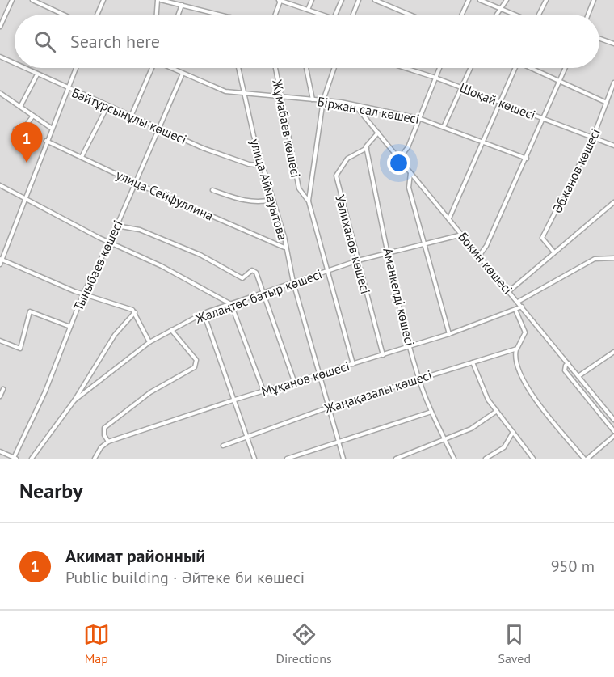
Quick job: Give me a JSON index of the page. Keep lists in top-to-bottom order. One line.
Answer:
{"streets":{"street":["Шоқай көшесі","Біржан сал көшесі","Байтұрсынұлы көшесі","Жұмабаев көшесі","Әбжанов көшесі","улица Аймауытова","улица Сейфуллина","Уәлиханов көшесі","Бокин көшесі","Тыныбаев көшесі","Жалаңтөс батыр көшесі","Аманкелді көшесі","Мұқанов көшесі","Жаңақазалы көшесі"]},"crossings":[["Шоқай көшесі","Әбжанов көшесі"],["Біржан сал көшесі","Жұмабаев көшесі"],["Біржан сал көшесі","улица Аймауытова"],["Біржан сал көшесі","Бокин көшесі"],["Біржан сал көшесі","Тыныбаев көшесі"],["Байтұрсынұлы көшесі","улица Аймауытова"],["Байтұрсынұлы көшесі","Тыныбаев көшесі"],["Жұмабаев көшесі","Жалаңтөс батыр көшесі"],["Жұмабаев көшесі","Мұқанов көшесі"],["улица Аймауытова","улица Сейфуллина"],["улица Аймауытова","Жалаңтөс батыр көшесі"],["улица Аймауытова","Мұқанов көшесі"],["улица Аймауытова","Жаңақазалы көшесі"],["улица Сейфуллина","Тыныбаев көшесі"],["Уәлиханов көшесі","Жалаңтөс батыр көшесі"],["Уәлиханов көшесі","Аманкелді көшесі"],["Уәлиханов көшесі","Мұқанов көшесі"],["Бокин көшесі","Жалаңтөс батыр көшесі"],["Бокин көшесі","Мұқанов көшесі"],["Жалаңтөс батыр көшесі","Аманкелді көшесі"],["Аманкелді көшесі","Мұқанов көшесі"],["Аманкелді көшесі","Жаңақазалы көшесі"]],"page":{"search":"Search here","pins":"1","heading":"Nearby","list":[{"mark":"1","name":"Акимат районный","note":"Public building · Әйтеке би көшесі","value":"950 m"}],"nav":["Map","Directions","Saved"]}}
